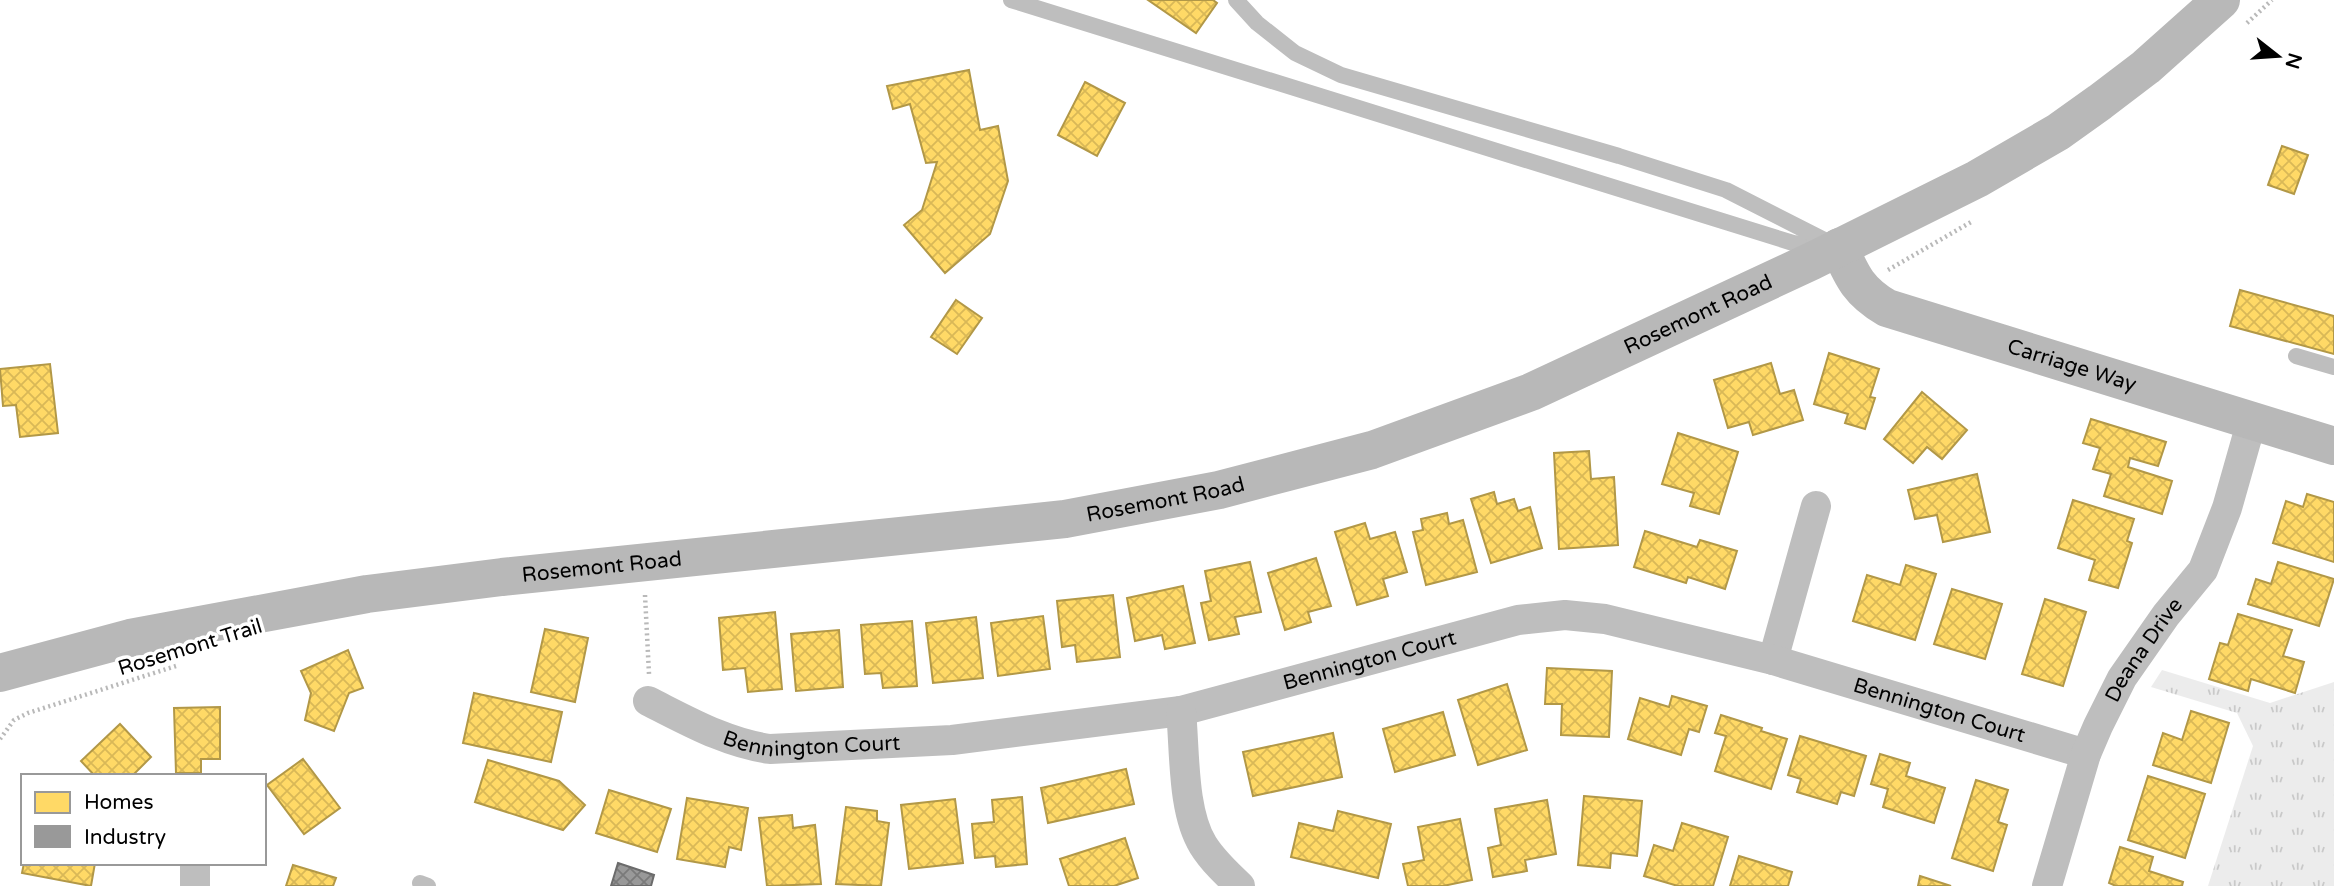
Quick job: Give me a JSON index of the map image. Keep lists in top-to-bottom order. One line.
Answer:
{"streets":{"main road":["Rosemont Road","Carriage Way"],"street":["Deana Drive","Bennington Court"],"path":["Rosemont Trail"]},"crossings":[["Rosemont Road","Carriage Way"],["Carriage Way","Deana Drive"],["Deana Drive","Bennington Court"]],"legend":["Homes","Industry"],"north":"right"}
